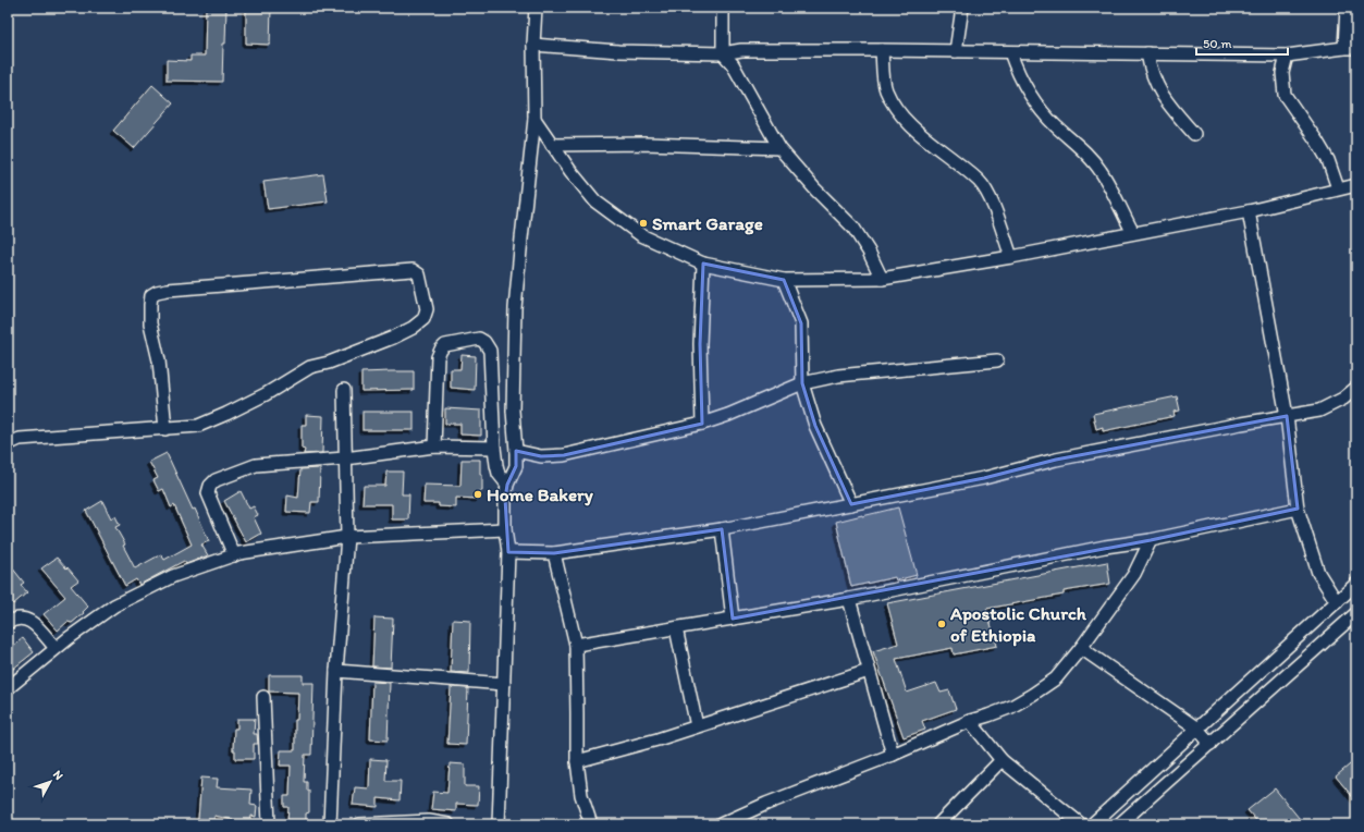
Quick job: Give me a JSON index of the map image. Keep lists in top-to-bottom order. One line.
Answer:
{"places":["Smart Garage","Home Bakery","Apostolic Church of Ethiopia"],"scale_bar":"50 m","north":"top right"}
